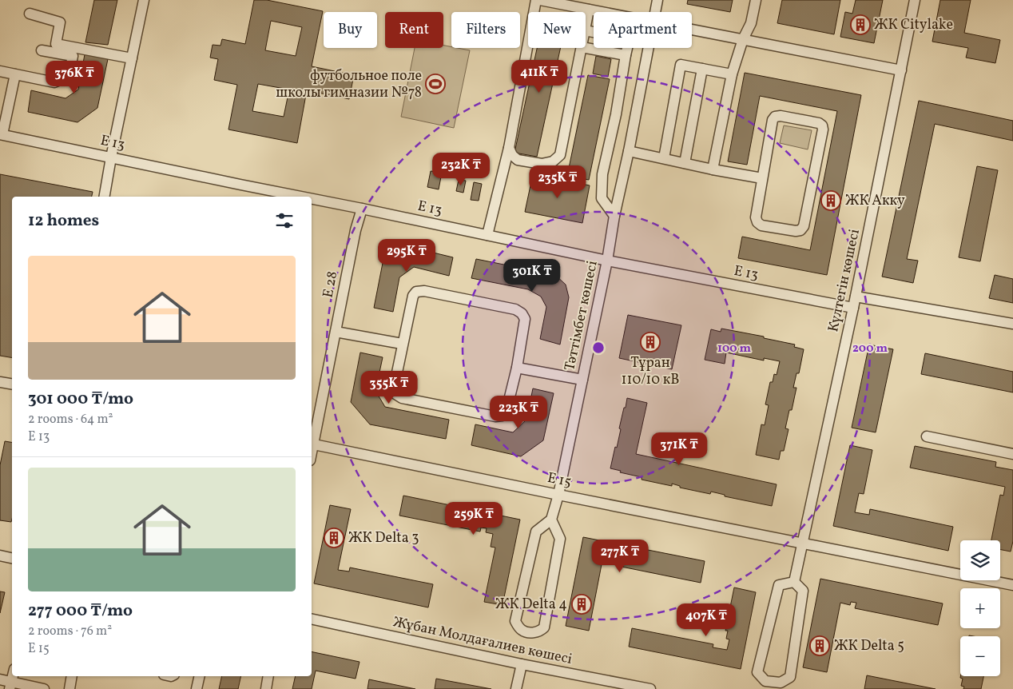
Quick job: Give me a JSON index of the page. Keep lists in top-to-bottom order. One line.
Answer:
{"streets":{"street":["E 13","Күлтегін көшесі","E 28","Тәттімбет көшесі","E 15","Жұбан Молдағалиев көшесі"]},"crossings":[["E 13","Күлтегін көшесі"],["E 13","E 28"],["E 13","Тәттімбет көшесі"],["Күлтегін көшесі","E 15"],["Тәттімбет көшесі","E 15"]],"places":{"building":["ЖК Citylake","ЖК Акку","Тұран 110/10 кВ","ЖК Delta 3","ЖК Delta 4","ЖК Delta 5"],"sports":["футбольное поле школы гимназии №78"]},"page":{"chip":["Buy","Rent","Filters","New","Apartment"],"price":["411K ₸","376K ₸","232K ₸","235K ₸","295K ₸","301K ₸","355K ₸","223K ₸","371K ₸","259K ₸","277K ₸","407K ₸"],"heading":"12 homes","list":[{"name":"301 000 ₸/mo","note":"2 rooms · 64 m² · E 13"},{"name":"277 000 ₸/mo","note":"2 rooms · 76 m² · E 15"}],"map_buttons":["+","−"]},"rings":["100 m","200 m"]}
